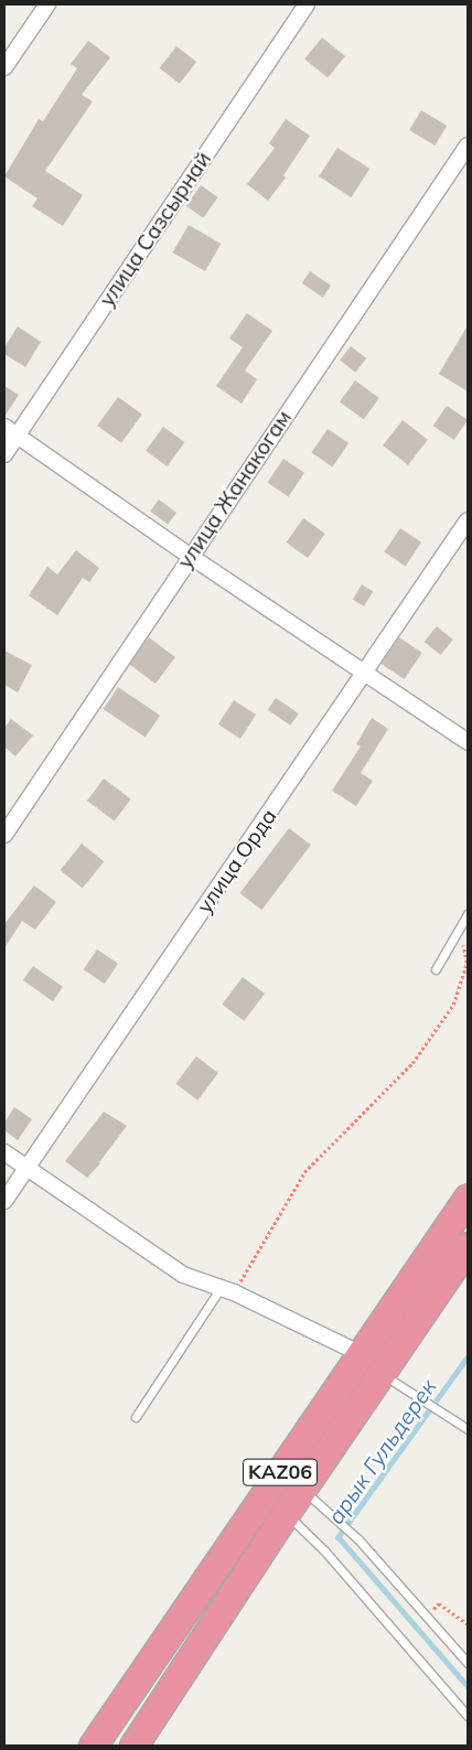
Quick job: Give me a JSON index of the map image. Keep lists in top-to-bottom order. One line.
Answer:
{"streets":{"highway":["KАZ06"],"street":["улица Сазсырнай","улица Жанакогам","улица Орда"]},"water":["арык Гульдерек"]}
